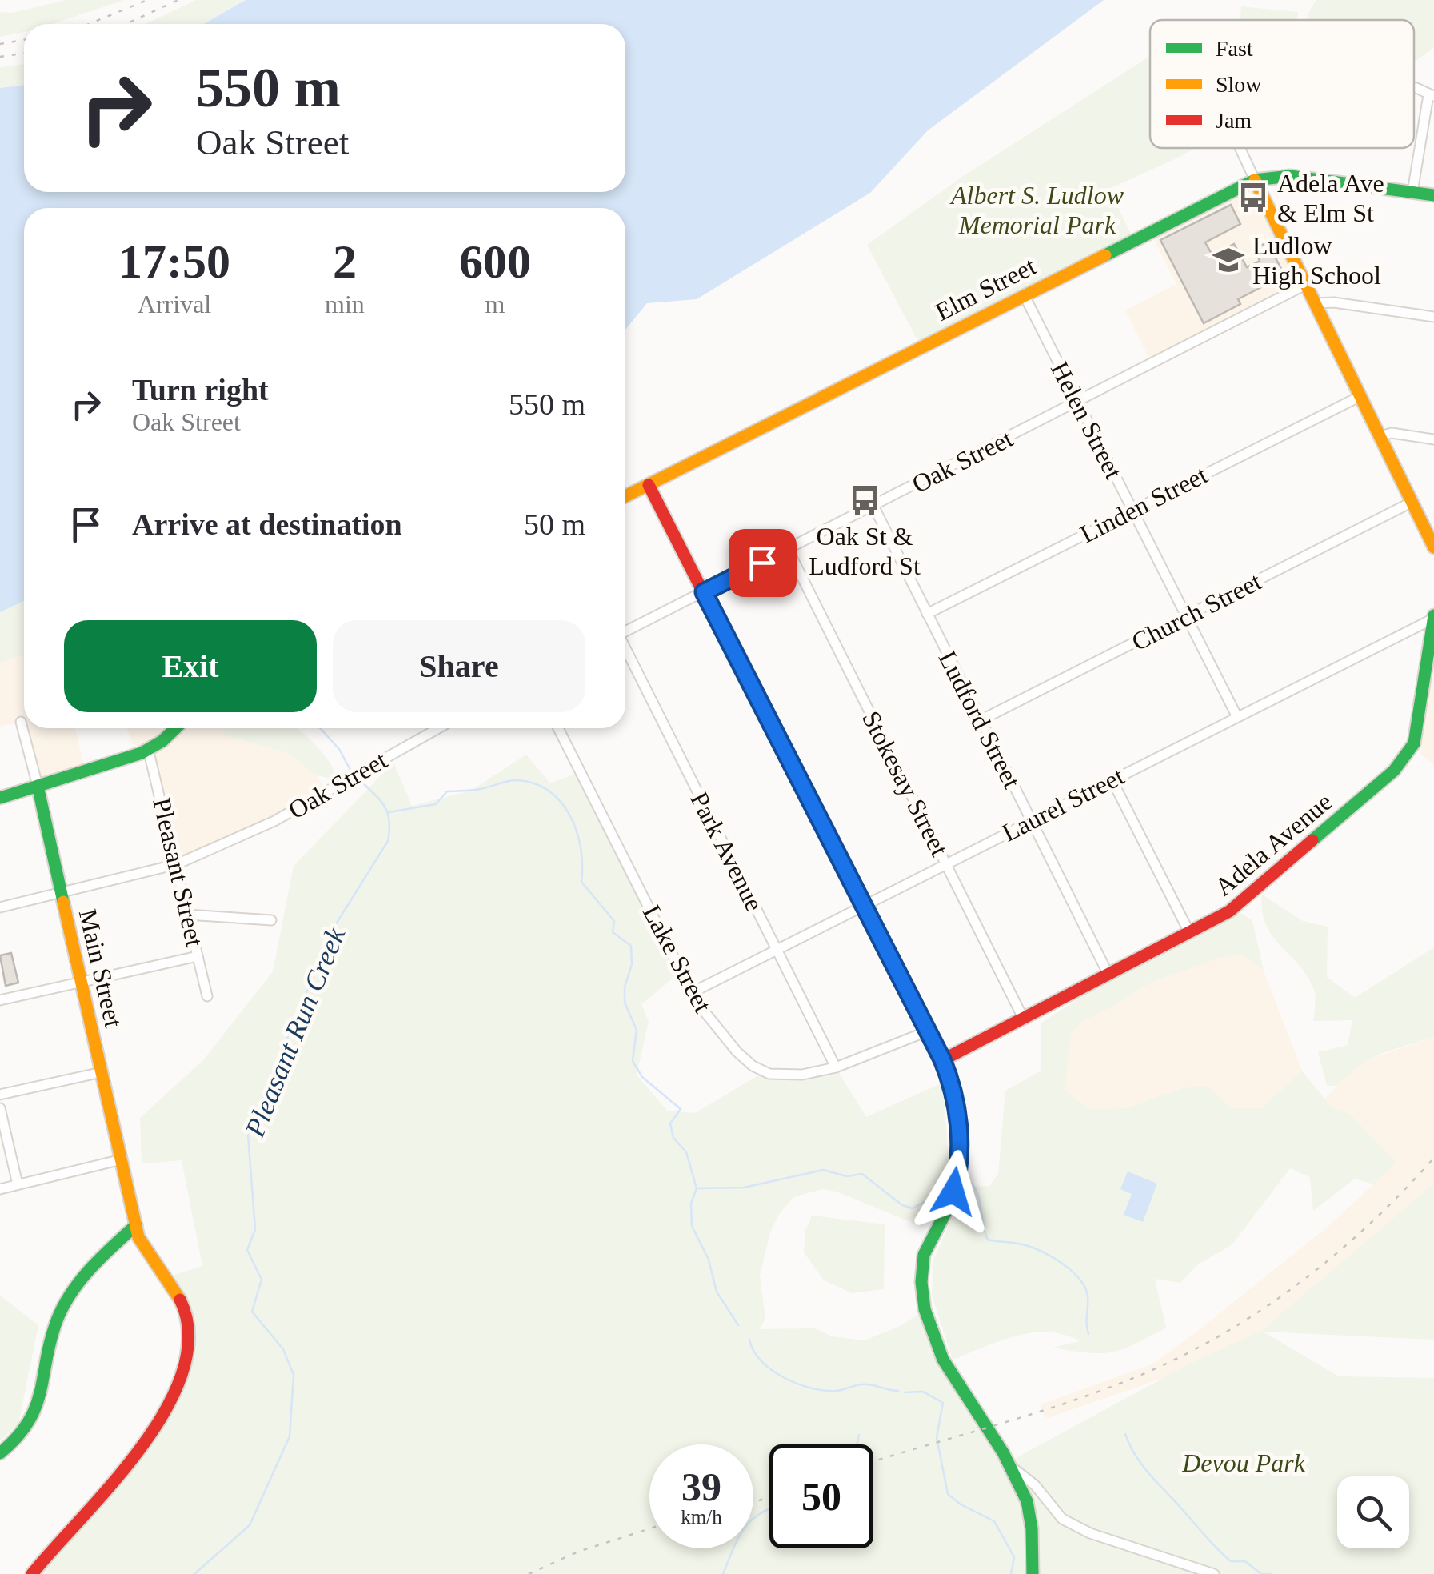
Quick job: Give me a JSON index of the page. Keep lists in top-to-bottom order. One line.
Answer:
{"streets":{"main road":["Elm Street","Adela Avenue","Main Street"],"street":["Helen Street","Oak Street","Linden Street","Church Street","Ludford Street","Stokesay Street","Laurel Street","Park Avenue","Pleasant Street","Lake Street"]},"crossings":[["Elm Street","Helen Street"],["Helen Street","Oak Street"],["Helen Street","Linden Street"],["Helen Street","Church Street"],["Helen Street","Laurel Street"],["Oak Street","Ludford Street"],["Oak Street","Stokesay Street"],["Oak Street","Pleasant Street"],["Oak Street","Main Street"],["Linden Street","Ludford Street"],["Church Street","Ludford Street"],["Ludford Street","Laurel Street"],["Ludford Street","Adela Avenue"],["Stokesay Street","Laurel Street"],["Stokesay Street","Adela Avenue"],["Laurel Street","Adela Avenue"],["Laurel Street","Park Avenue"],["Laurel Street","Lake Street"],["Park Avenue","Lake Street"]],"water":["Pleasant Run Creek"],"parks":["Albert S. Ludlow Memorial Park","Devou Park"],"places":{"bus stop":["Adela Ave & Elm St","Oak St & Ludford St"],"school or university":["Ludlow High School"]},"legend":["Fast","Slow","Jam"],"page":{"turn":["550 m","Oak Street"],"eta":["17:50","Arrival","2","min","600","m"],"list":[{"name":"Turn right","note":"Oak Street","value":"550 m"},{"name":"Arrive at destination","value":"50 m"}],"buttons":["Exit","Share"],"speed":"39 km/h","limit":"50"}}
